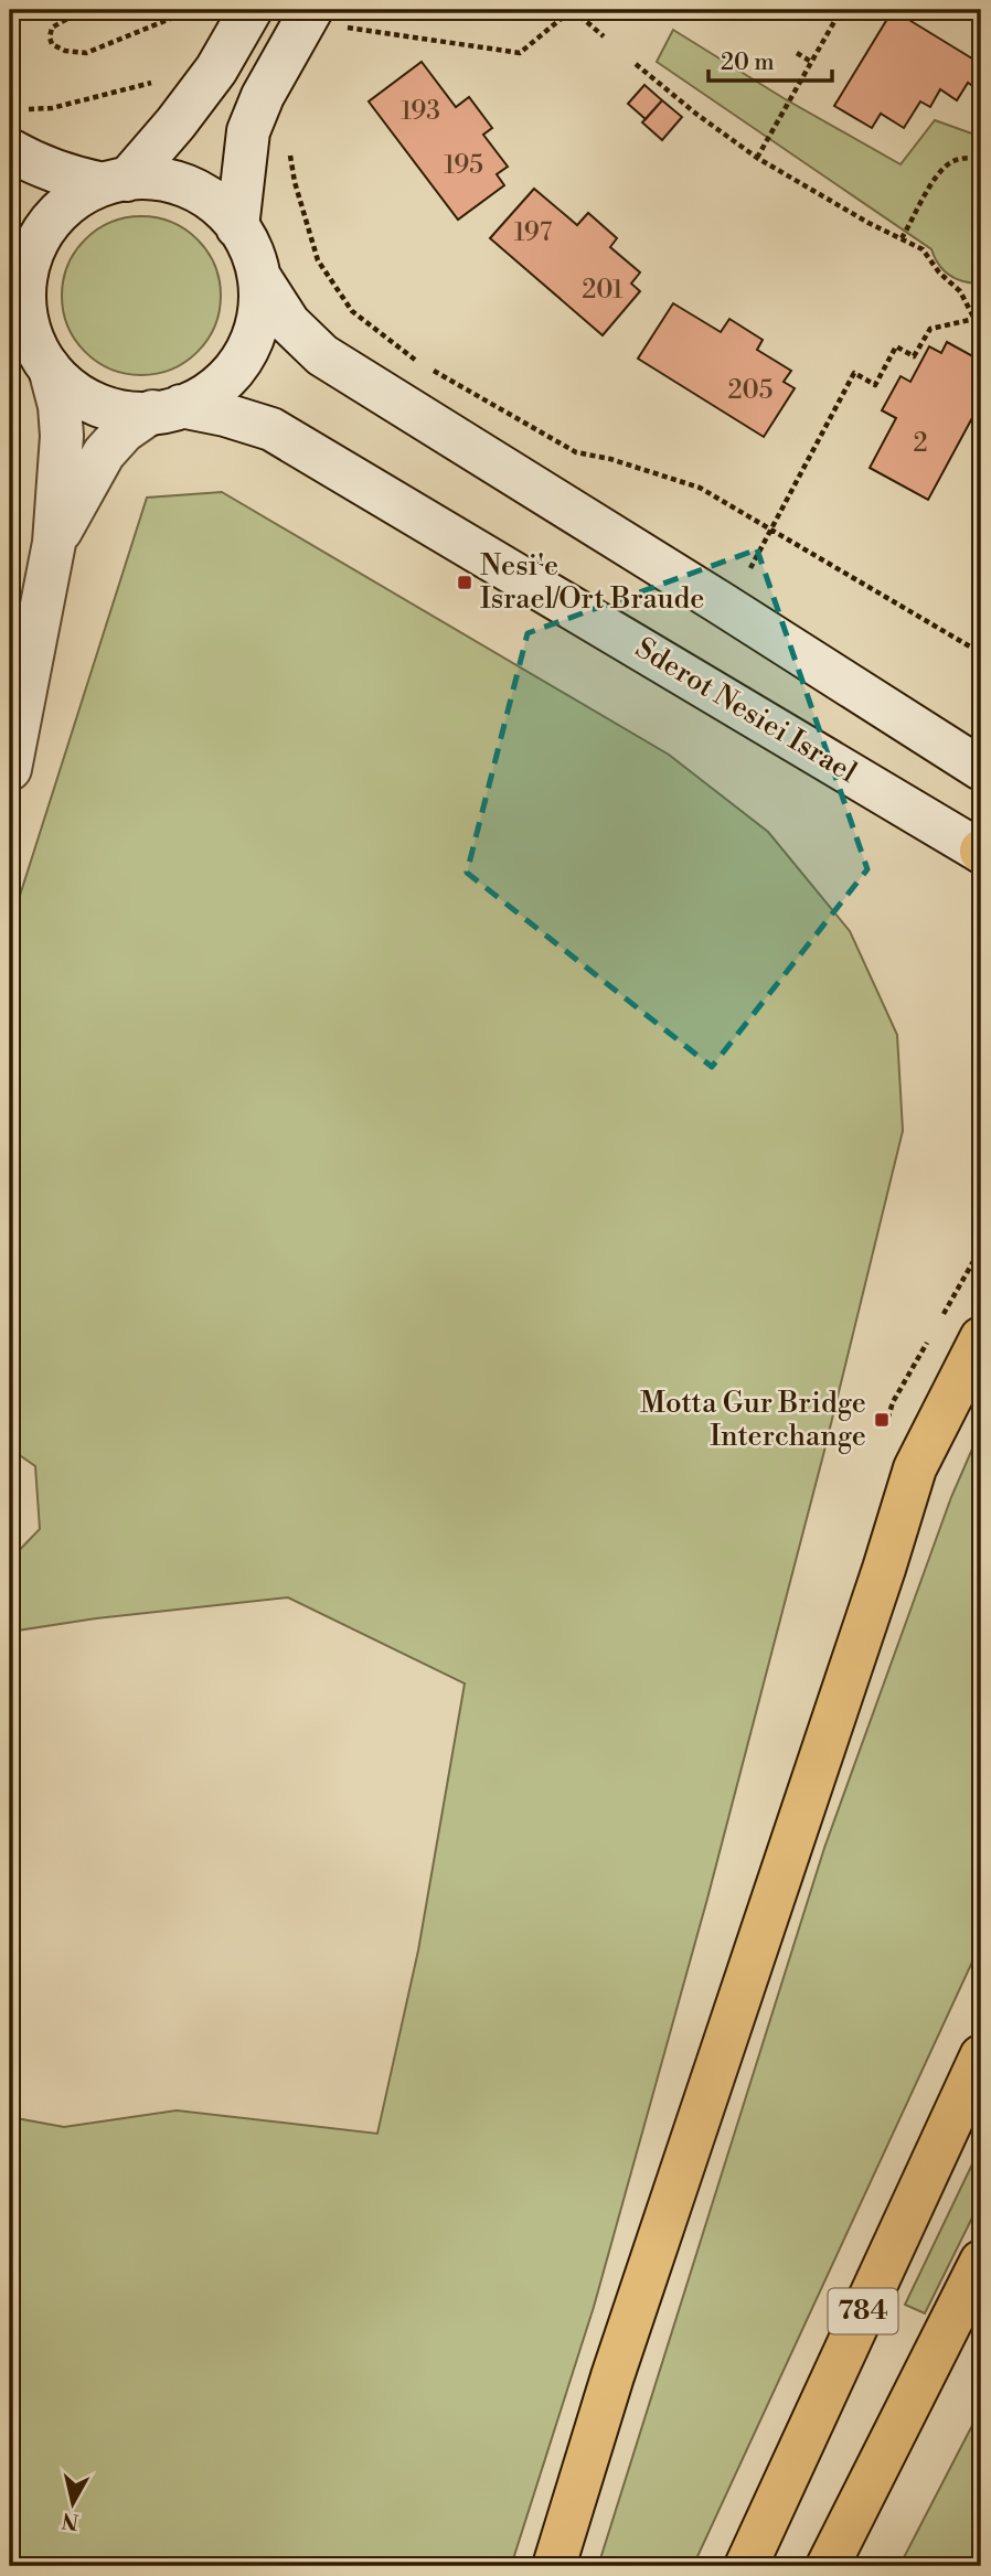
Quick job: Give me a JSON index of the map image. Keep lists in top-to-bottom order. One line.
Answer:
{"streets":{"main road":["Sderot Nesiei Israel","784"]},"places":{"transit":["Nesi'e Israel/Ort Braude","Motta Gur Bridge Interchange"]},"house_numbers":["193","195","197","201","205","2"],"scale_bar":"20 m","north":"bottom"}
